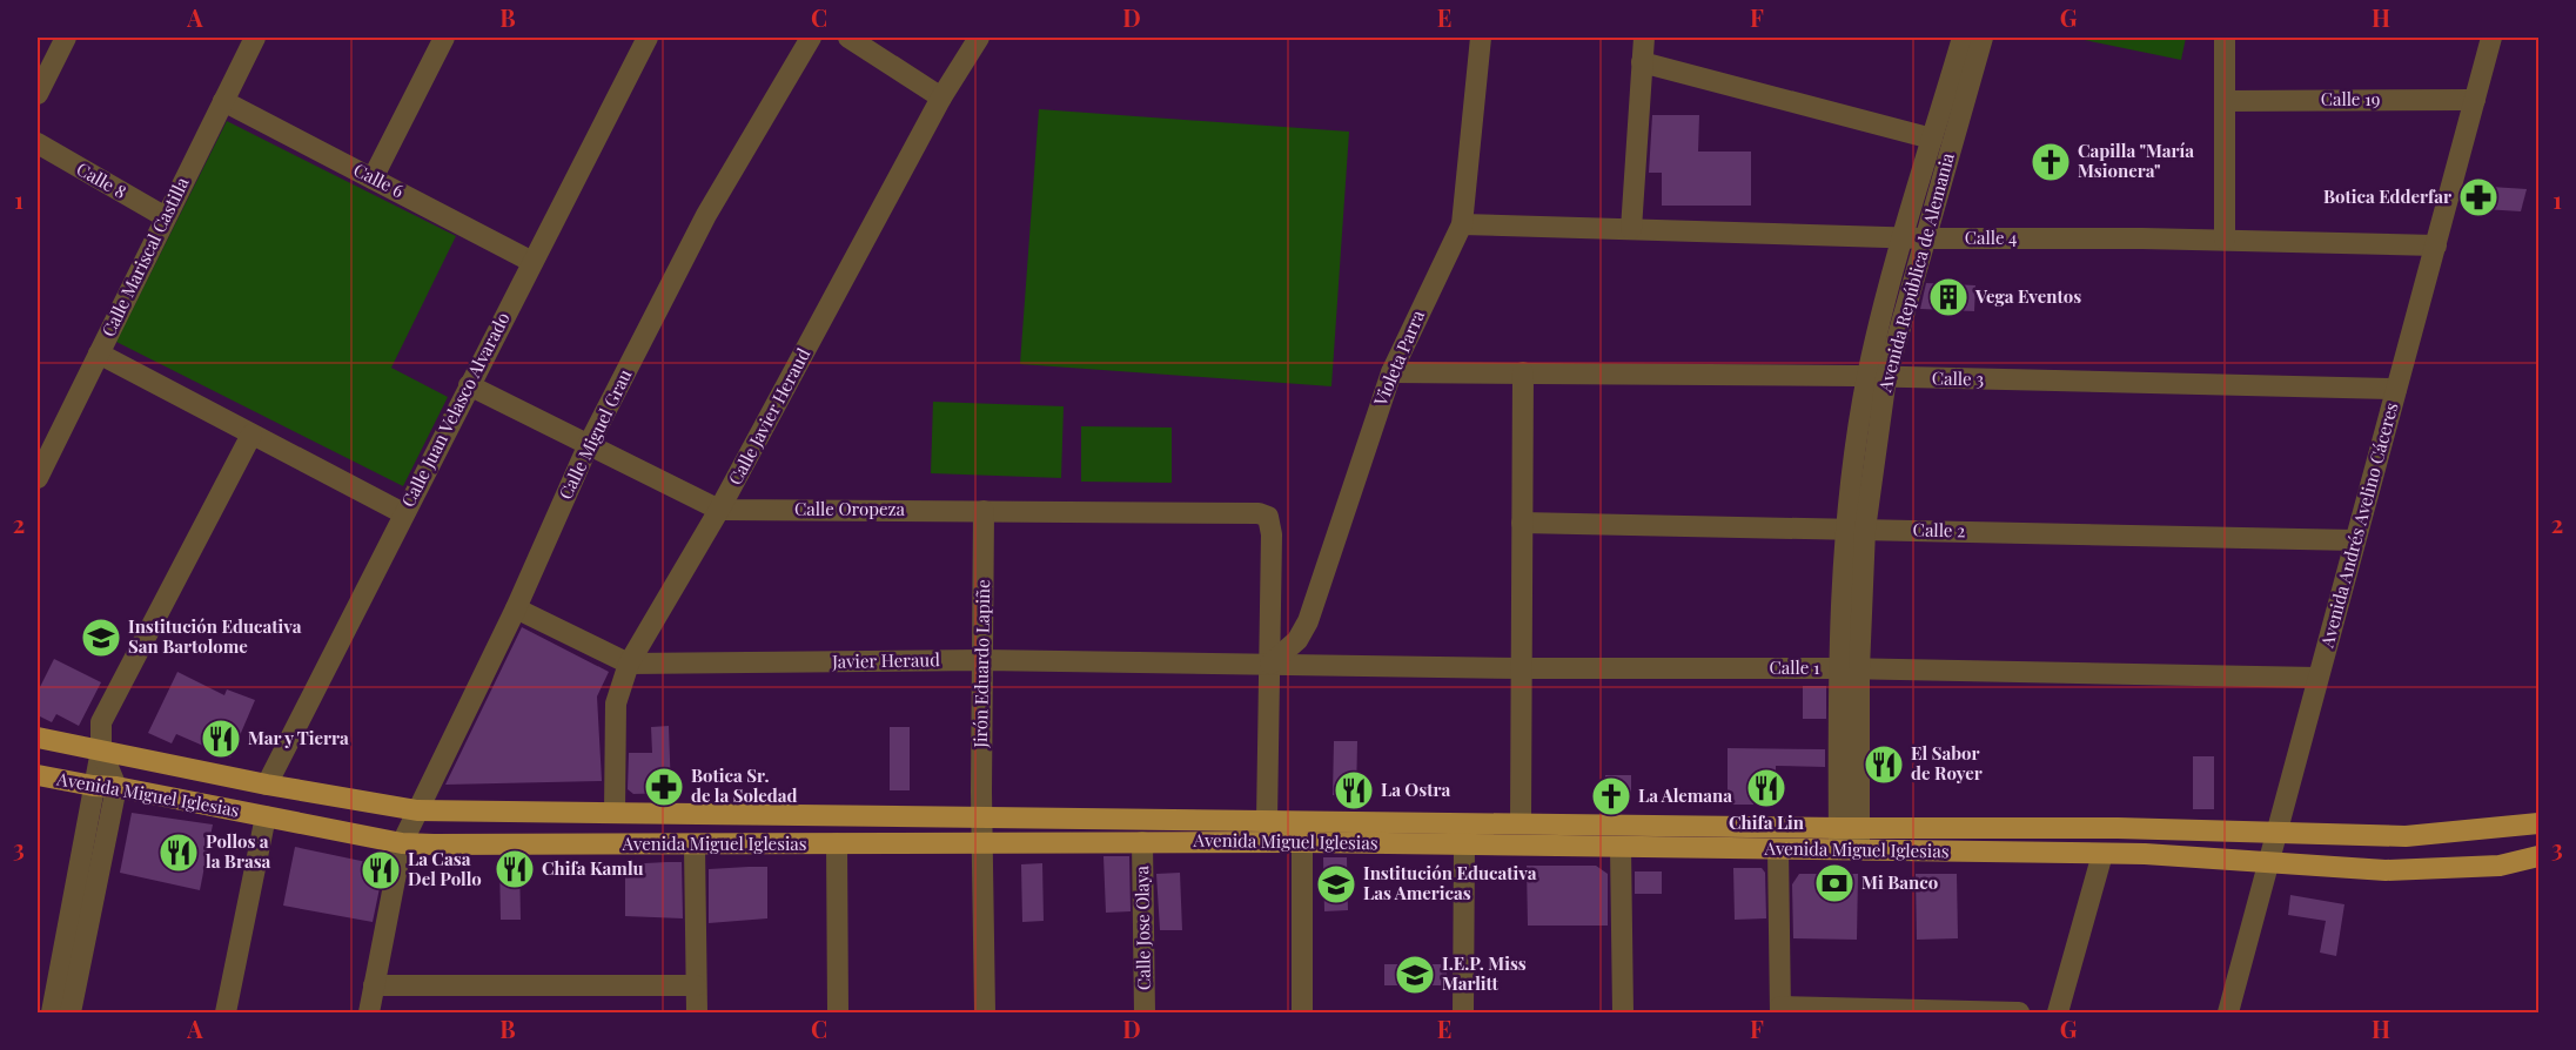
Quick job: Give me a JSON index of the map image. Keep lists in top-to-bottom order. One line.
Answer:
{"streets":{"main road":["Avenida Miguel Iglesias"],"street":["Calle 19","Calle 8","Calle 6","Calle 4","Calle Mariscal Castilla","Avenida República de Alemania","Violeta Parra","Calle 3","Calle Juan Velasco Alvarado","Calle Javier Heraud","Calle Miguel Grau","Calle Oropeza","Avenida Andrés Avelino Cáceres","Calle 2","Javier Heraud","Jirón Eduardo Lapiñe","Calle 1","Calle Jose Olaya"]},"crossings":[["Calle 19","Avenida Andrés Avelino Cáceres"],["Calle 8","Calle Mariscal Castilla"],["Calle 6","Calle Mariscal Castilla"],["Calle 6","Calle Juan Velasco Alvarado"],["Calle 4","Avenida República de Alemania"],["Calle 4","Violeta Parra"],["Calle 4","Avenida Andrés Avelino Cáceres"],["Avenida República de Alemania","Calle 3"],["Avenida República de Alemania","Calle 2"],["Avenida República de Alemania","Calle 1"],["Avenida República de Alemania","Avenida Miguel Iglesias"],["Violeta Parra","Calle 3"],["Violeta Parra","Calle Oropeza"],["Violeta Parra","Javier Heraud"],["Violeta Parra","Calle 1"],["Calle 3","Avenida Andrés Avelino Cáceres"],["Calle Juan Velasco Alvarado","Calle Oropeza"],["Calle Juan Velasco Alvarado","Avenida Miguel Iglesias"],["Calle Javier Heraud","Calle Oropeza"],["Calle Javier Heraud","Javier Heraud"],["Calle Javier Heraud","Avenida Miguel Iglesias"],["Calle Miguel Grau","Calle Oropeza"],["Calle Miguel Grau","Javier Heraud"],["Calle Miguel Grau","Avenida Miguel Iglesias"],["Calle Oropeza","Javier Heraud"],["Calle Oropeza","Jirón Eduardo Lapiñe"],["Calle Oropeza","Calle 1"],["Avenida Andrés Avelino Cáceres","Calle 2"],["Avenida Andrés Avelino Cáceres","Calle 1"],["Avenida Andrés Avelino Cáceres","Avenida Miguel Iglesias"],["Javier Heraud","Jirón Eduardo Lapiñe"],["Javier Heraud","Calle 1"],["Jirón Eduardo Lapiñe","Avenida Miguel Iglesias"],["Avenida Miguel Iglesias","Calle Jose Olaya"]],"places":{"church":["Capilla \"María Msionera\"","La Alemana"],"pharmacy":["Botica Edderfar","Botica Sr. de la Soledad"],"building":["Vega Eventos"],"school or university":["Institución Educativa San Bartolome","Institución Educativa Las Americas","I.E.P. Miss Marlitt"],"restaurant":["Mar y Tierra","El Sabor de Royer","Chifa Lin","La Ostra","Pollos a la Brasa","Chifa Kamlu","La Casa Del Pollo"],"bank":["Mi Banco"]},"grid":{"columns":["A","B","C","D","E","F","G","H"],"rows":["1","2","3"]}}
